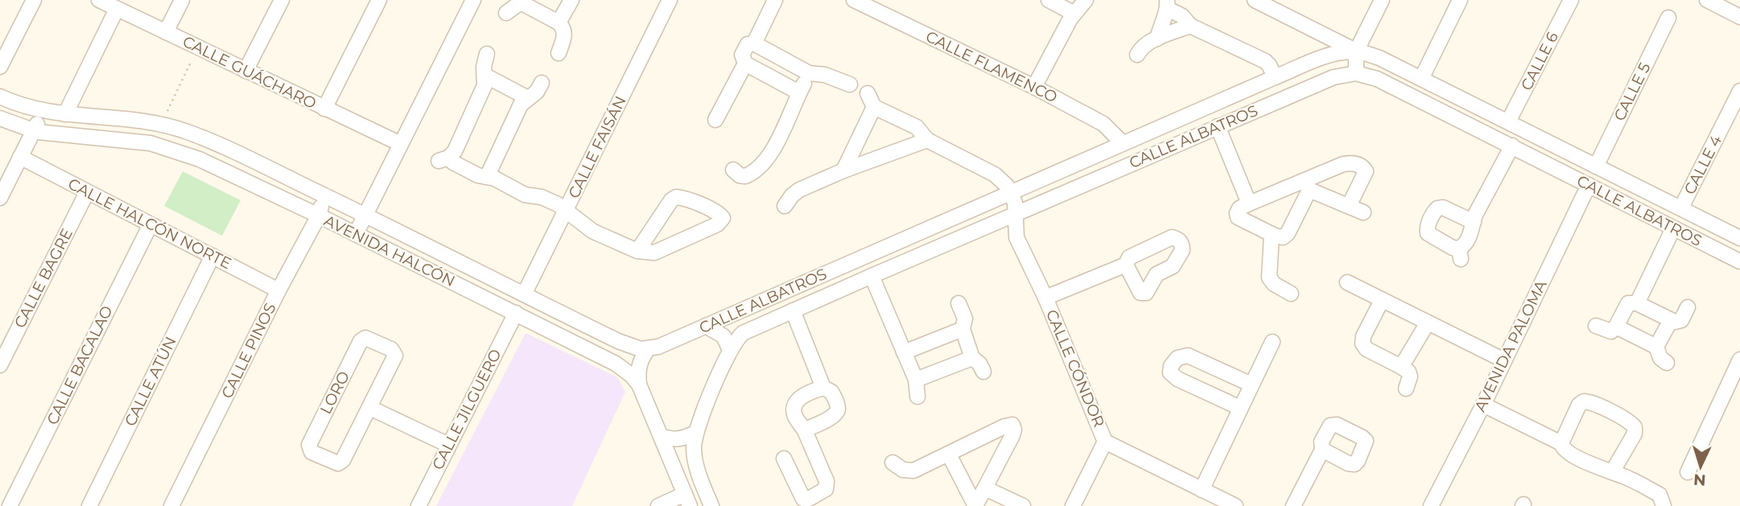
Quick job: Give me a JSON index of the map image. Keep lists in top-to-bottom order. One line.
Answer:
{"streets":{"street":["CALLE 6","CALLE FLAMENCO","CALLE GUÁCHARO","CALLE 5","CALLE ALBATROS","CALLE FAISÁN","CALLE 4","CALLE HALCÓN NORTE","AVENIDA HALCÓN","CALLE BAGRE","AVENIDA PALOMA","CALLE PINOS","CALLE BACALAO","CALLE CÓNDOR","CALLE ATÚN","LORO","CALLE JILGUERO"]},"crossings":[["CALLE 6","CALLE ALBATROS"],["CALLE FLAMENCO","CALLE ALBATROS"],["CALLE 5","CALLE ALBATROS"],["CALLE ALBATROS","CALLE 4"],["CALLE ALBATROS","AVENIDA HALCÓN"],["CALLE ALBATROS","AVENIDA PALOMA"],["CALLE ALBATROS","CALLE CÓNDOR"],["CALLE FAISÁN","AVENIDA HALCÓN"],["CALLE HALCÓN NORTE","CALLE BAGRE"],["CALLE HALCÓN NORTE","CALLE PINOS"],["CALLE HALCÓN NORTE","CALLE BACALAO"],["CALLE HALCÓN NORTE","CALLE ATÚN"],["AVENIDA HALCÓN","CALLE PINOS"],["AVENIDA HALCÓN","CALLE JILGUERO"]],"north":"bottom"}
